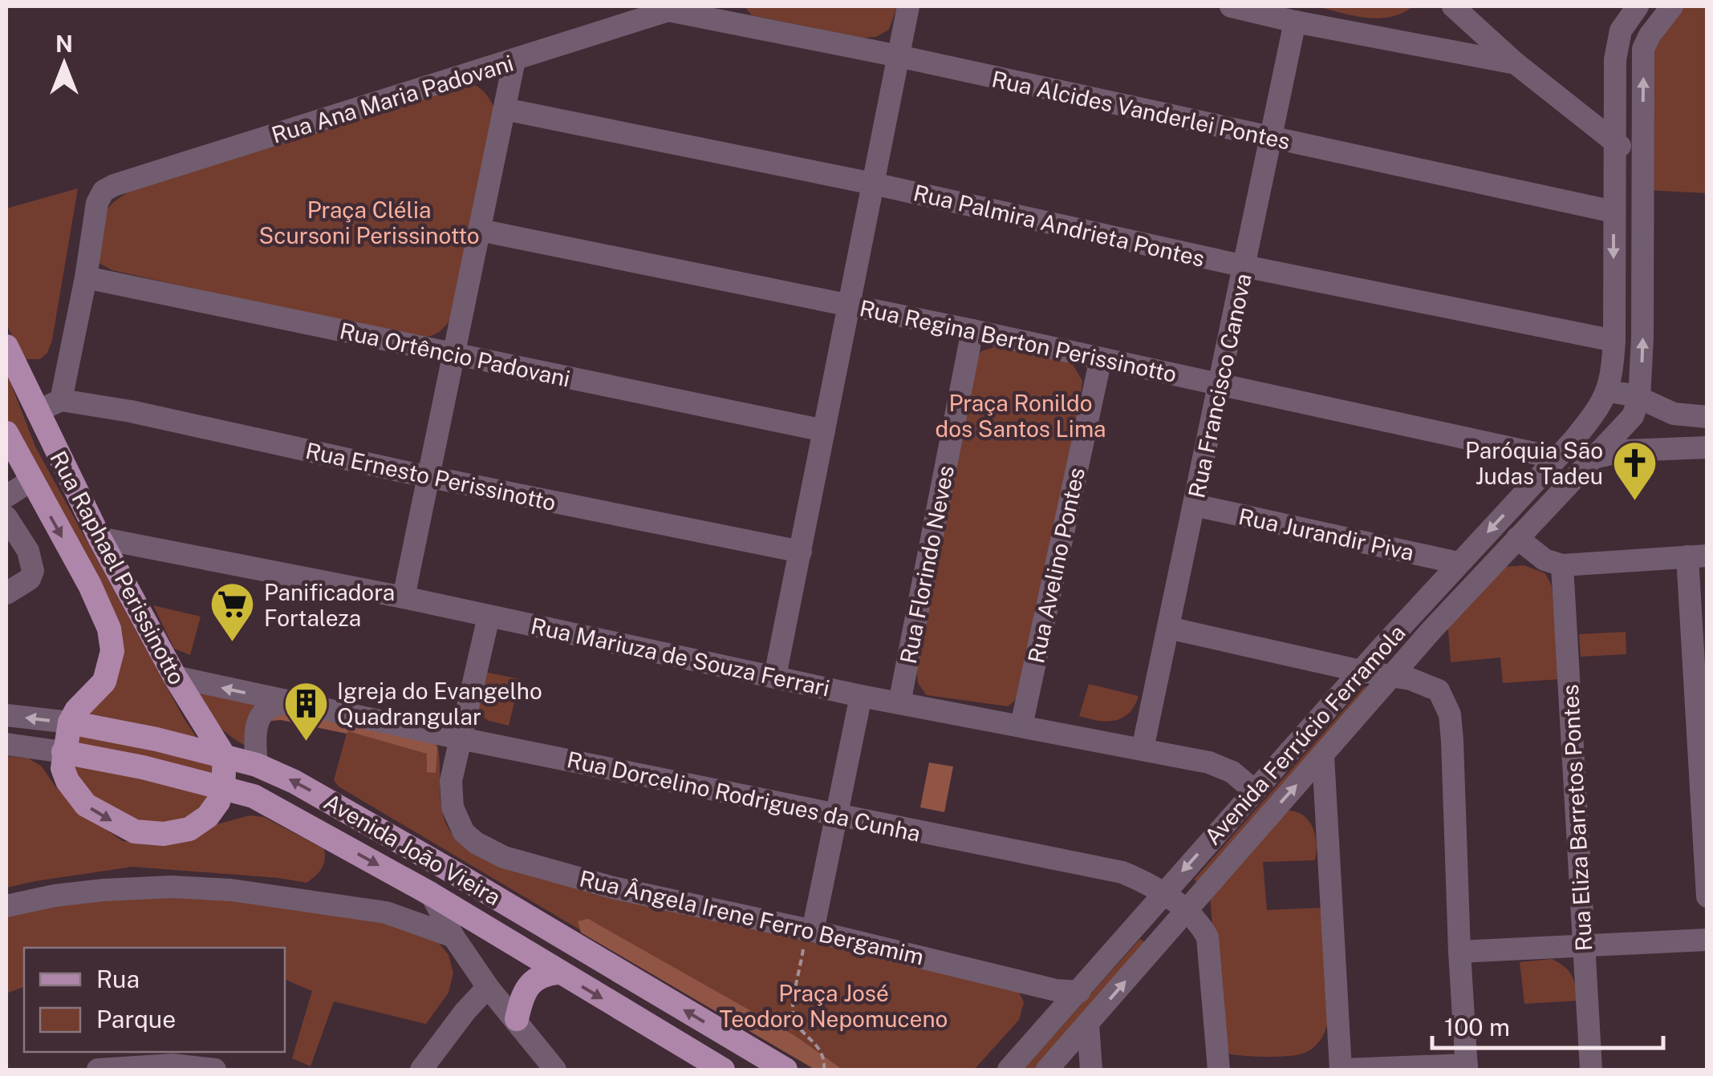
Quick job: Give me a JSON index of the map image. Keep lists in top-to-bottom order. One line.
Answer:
{"streets":{"main road":["Rua Raphael Perissinotto","Avenida João Vieira"],"street":["Rua Ana Maria Padovani","Rua Alcides Vanderlei Pontes","Rua Palmira Andrieta Pontes","Rua Regina Berton Perissinotto","Rua Ortêncio Padovani","Rua Francisco Canova","Rua Ernesto Perissinotto","Rua Jurandir Piva","Rua Florindo Neves","Rua Avelino Pontes","Rua Mariuza de Souza Ferrari","Avenida Ferrúcio Ferramola","Rua Dorcelino Rodrigues da Cunha","Rua Eliza Barretos Pontes","Rua Ângela Irene Ferro Bergamim"]},"crossings":[["Rua Ana Maria Padovani","Rua Alcides Vanderlei Pontes"],["Rua Ana Maria Padovani","Rua Ortêncio Padovani"],["Rua Alcides Vanderlei Pontes","Rua Francisco Canova"],["Rua Palmira Andrieta Pontes","Rua Francisco Canova"],["Rua Regina Berton Perissinotto","Rua Francisco Canova"],["Rua Regina Berton Perissinotto","Rua Florindo Neves"],["Rua Regina Berton Perissinotto","Rua Avelino Pontes"],["Rua Regina Berton Perissinotto","Avenida Ferrúcio Ferramola"],["Rua Francisco Canova","Rua Jurandir Piva"],["Rua Francisco Canova","Rua Mariuza de Souza Ferrari"],["Rua Jurandir Piva","Avenida Ferrúcio Ferramola"],["Rua Florindo Neves","Rua Mariuza de Souza Ferrari"],["Rua Avelino Pontes","Rua Mariuza de Souza Ferrari"],["Rua Raphael Perissinotto","Rua Mariuza de Souza Ferrari"],["Rua Raphael Perissinotto","Rua Dorcelino Rodrigues da Cunha"],["Rua Raphael Perissinotto","Avenida João Vieira"],["Rua Mariuza de Souza Ferrari","Avenida Ferrúcio Ferramola"],["Avenida Ferrúcio Ferramola","Rua Dorcelino Rodrigues da Cunha"],["Avenida Ferrúcio Ferramola","Rua Ângela Irene Ferro Bergamim"],["Rua Dorcelino Rodrigues da Cunha","Rua Ângela Irene Ferro Bergamim"]],"parks":["Praça Clélia Scursoni Perissinotto","Praça Ronildo dos Santos Lima","Praça José Teodoro Nepomuceno"],"places":{"church":["Paróquia São Judas Tadeu"],"supermarket":["Panificadora Fortaleza"],"building":["Igreja do Evangelho Quadrangular"]},"legend":["Rua","Parque"],"scale_bar":"100 m","north":"top"}
